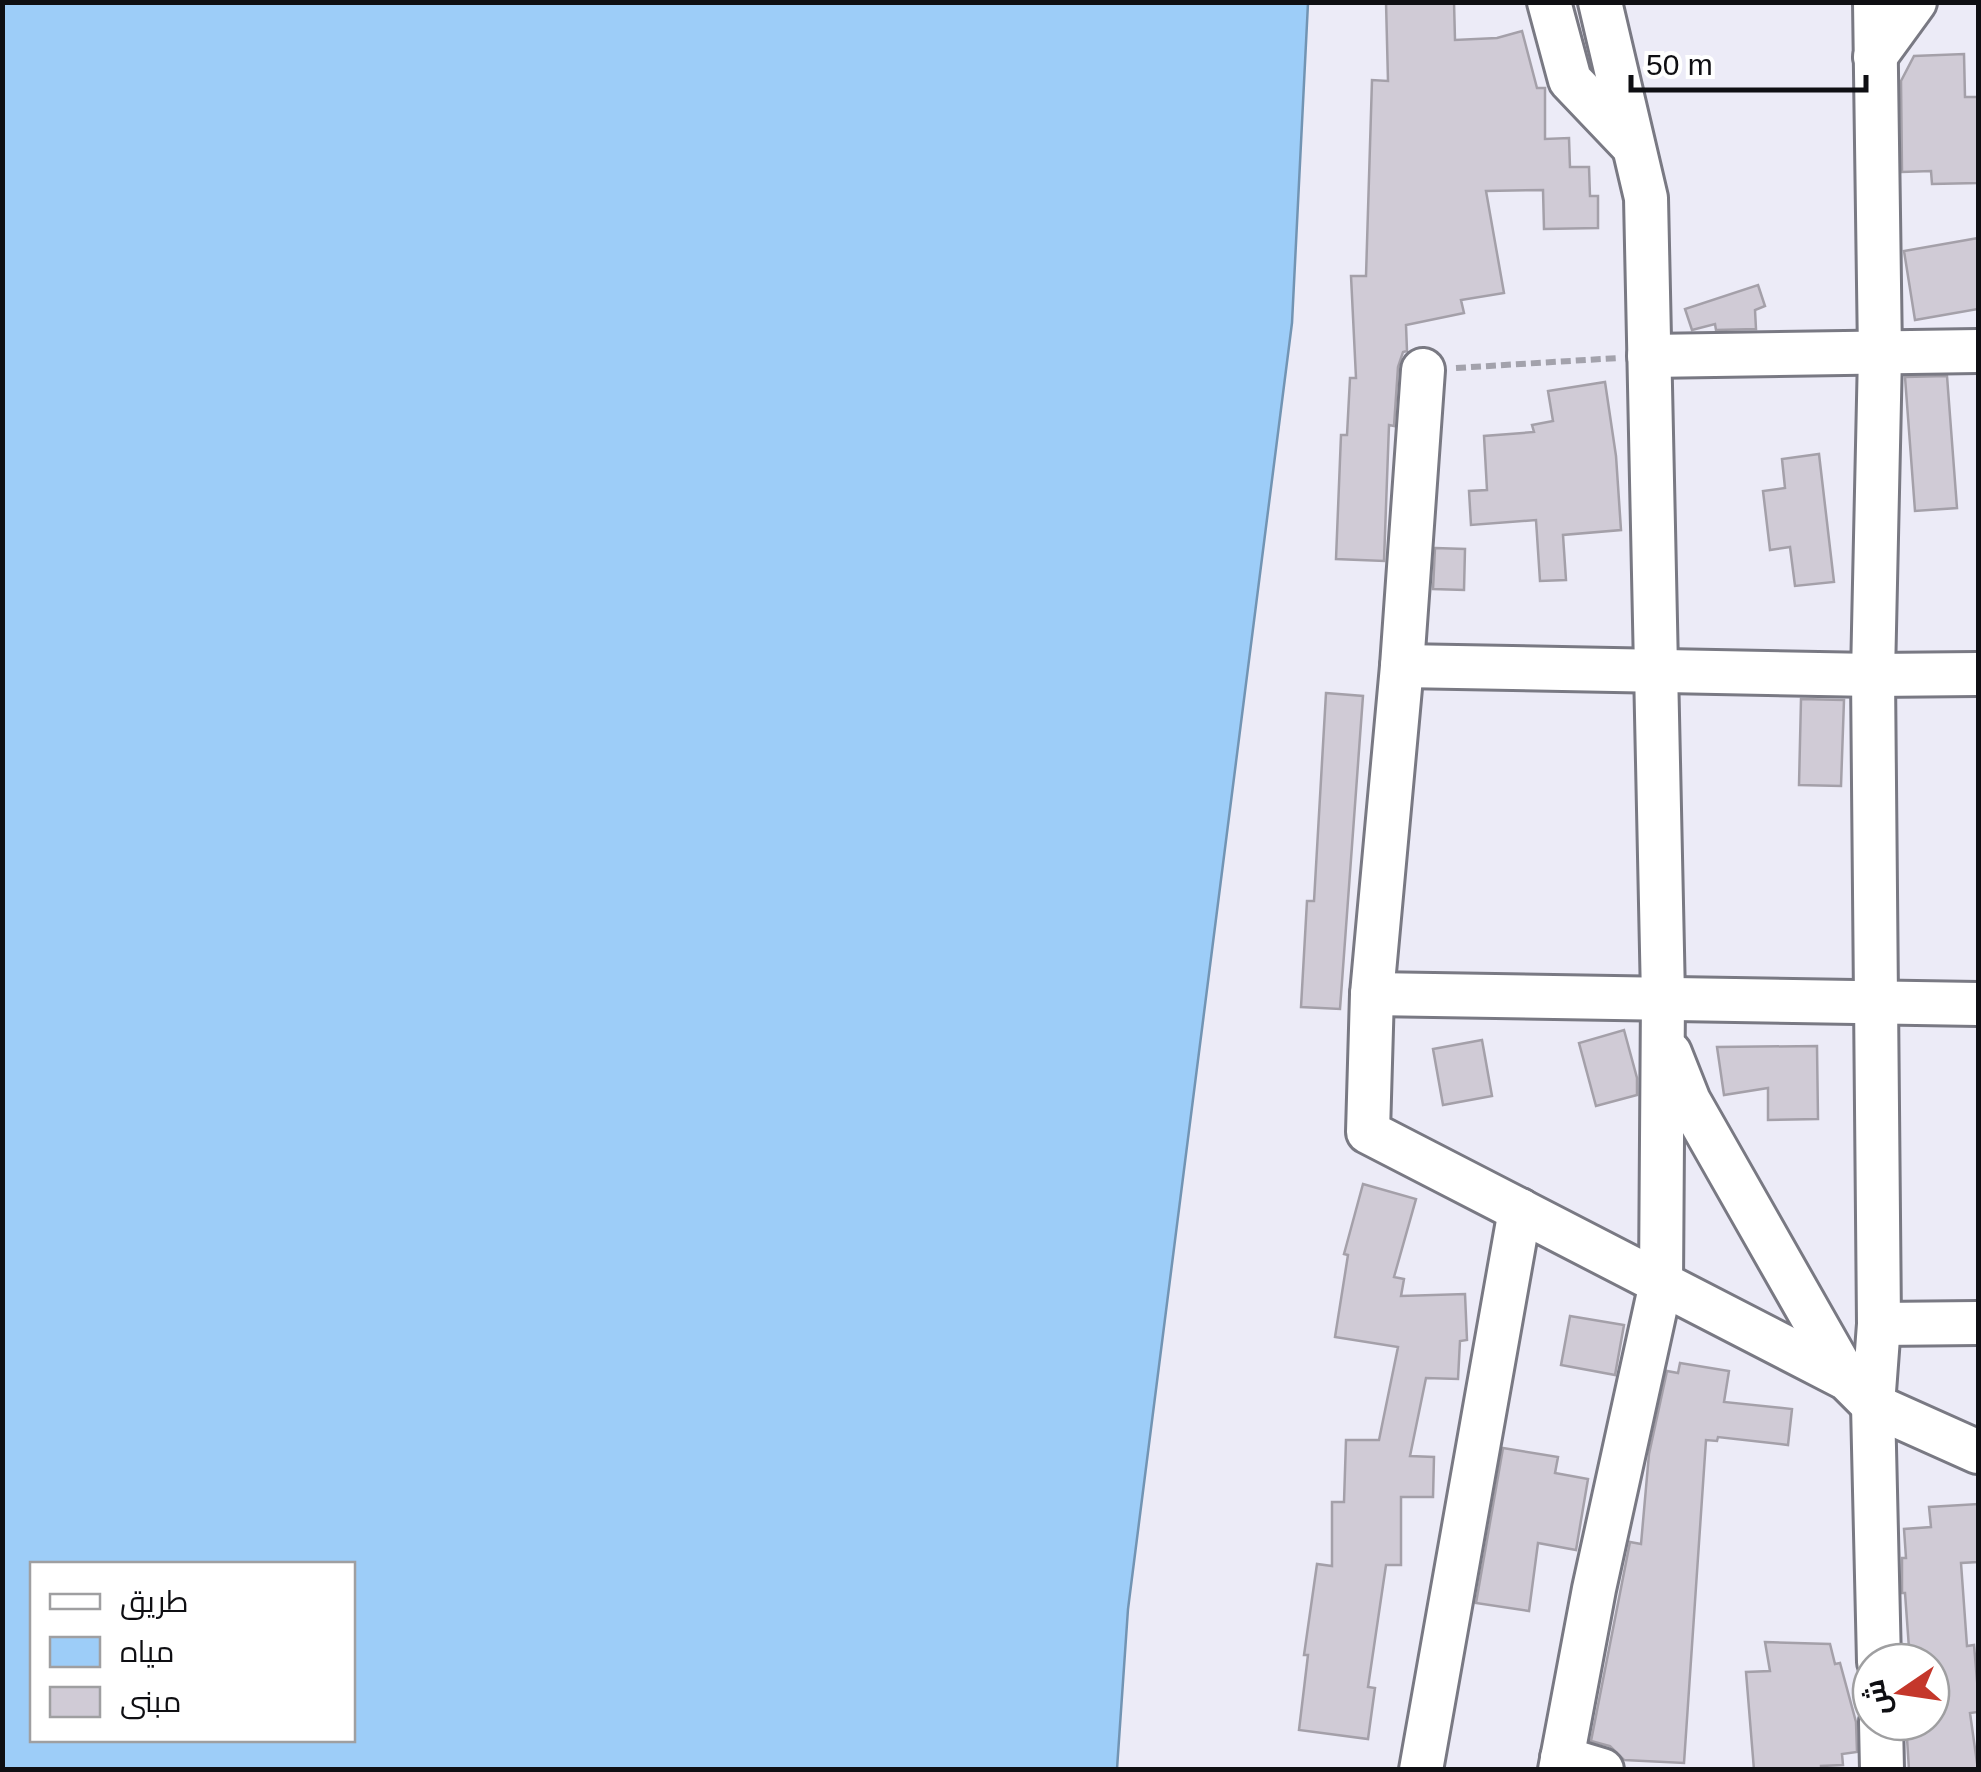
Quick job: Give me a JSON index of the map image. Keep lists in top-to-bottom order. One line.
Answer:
{"legend":["طريق","مياه","مبنى"],"scale_bar":"50 m","north":"left"}
